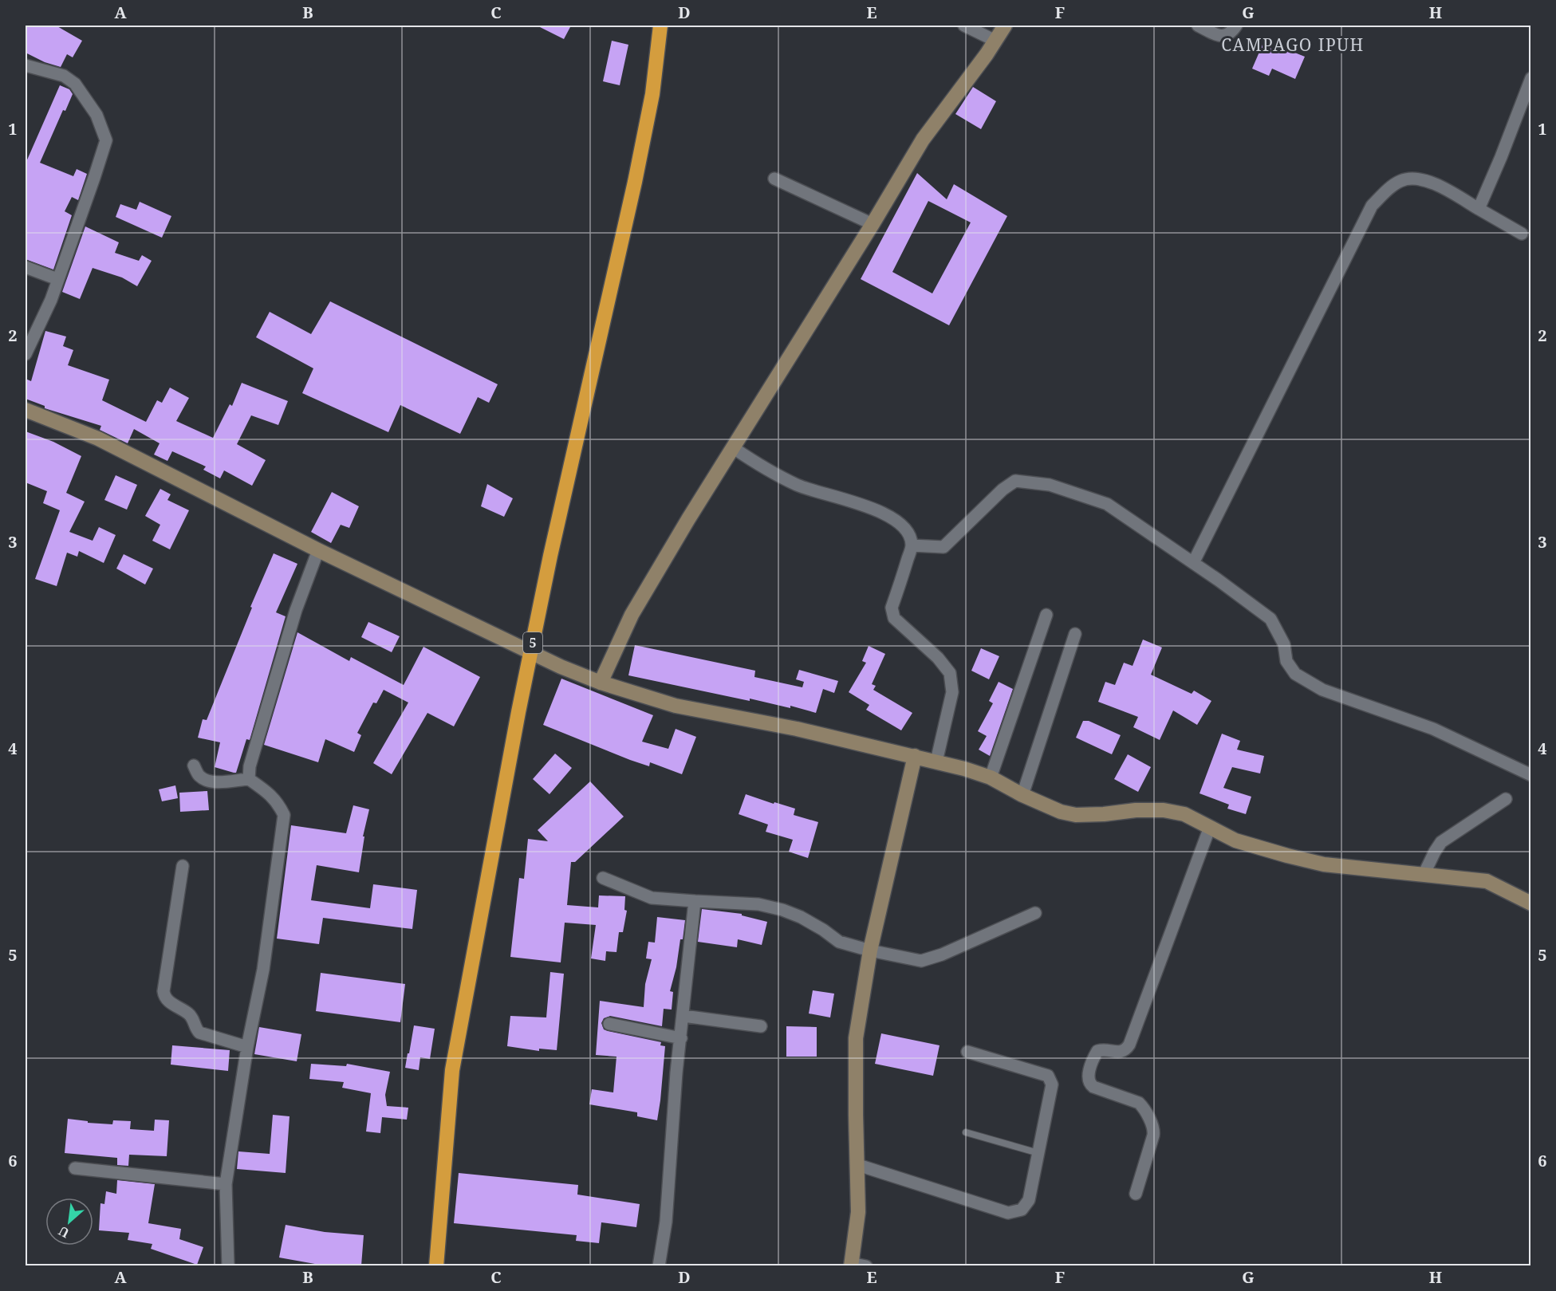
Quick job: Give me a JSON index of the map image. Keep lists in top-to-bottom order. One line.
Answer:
{"streets":{"highway":["5"]},"districts":["CAMPAGO IPUH"],"north":"bottom left","grid":{"columns":["A","B","C","D","E","F","G","H"],"rows":["1","2","3","4","5","6"]}}
